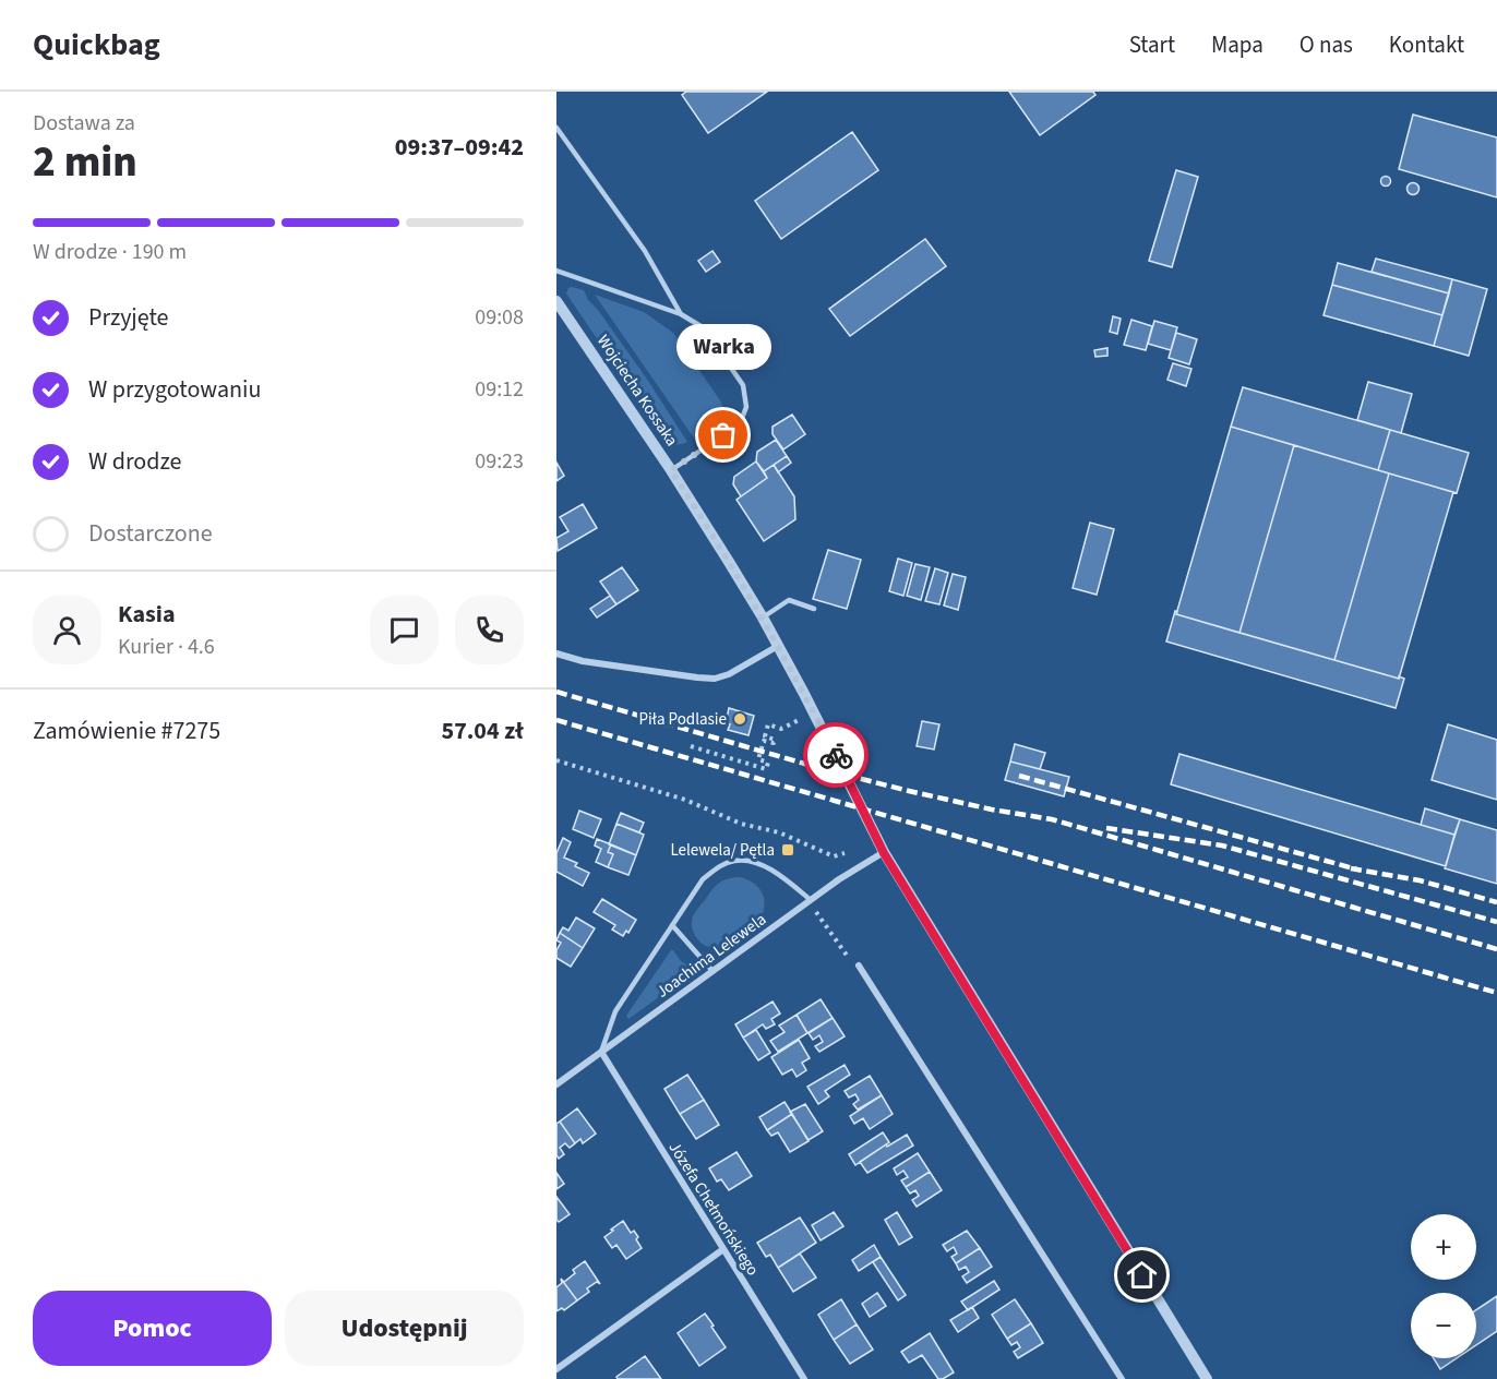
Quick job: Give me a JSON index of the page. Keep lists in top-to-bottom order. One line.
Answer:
{"streets":{"street":["Wojciecha Kossaka","Joachima Lelewela","Józefa Chełmońskiego"]},"crossings":[["Wojciecha Kossaka","Joachima Lelewela"],["Joachima Lelewela","Józefa Chełmońskiego"]],"places":{"other":["Warka","Piła Podlasie"],"transit":["Lelewela/ Pętla"]},"page":{"header":"Quickbag","nav":["Start","Mapa","O nas","Kontakt"],"heading":["2 min","Dostawa za","09:37–09:42"],"panel":["Kasia","Kurier · 4.6","Zamówienie #7275","57.04 zł"],"bar":"W drodze · 190 m","list":[["Przyjęte","09:08"],["W przygotowaniu","09:12"],["W drodze","09:23"],"Dostarczone"],"bubble":"Warka","map_buttons":["+","−"],"buttons":["Pomoc","Udostępnij"]}}
